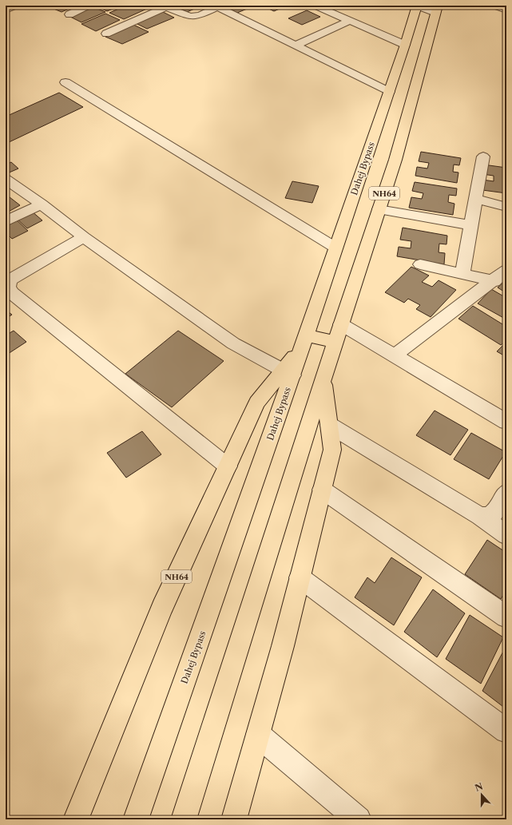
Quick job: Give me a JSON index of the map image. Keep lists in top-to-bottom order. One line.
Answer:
{"streets":{"highway":["Dahej Bypass","NH64"]},"crossings":[["Dahej Bypass","NH64"]],"north":"top"}
